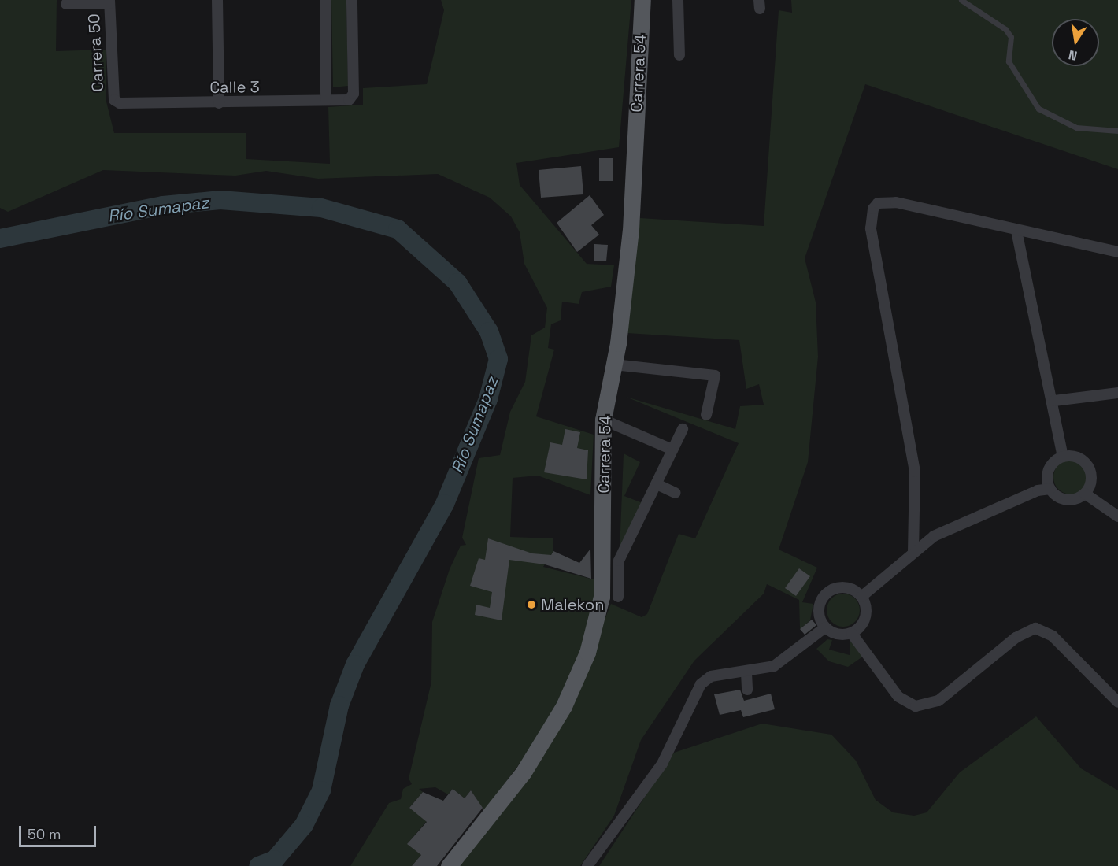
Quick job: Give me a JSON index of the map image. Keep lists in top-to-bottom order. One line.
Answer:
{"streets":{"main road":["Carrera 54"],"street":["Carrera 50","Calle 3"]},"crossings":[["Carrera 50","Calle 3"]],"water":["Río Sumapaz"],"places":["Malekon"],"scale_bar":"50 m","north":"bottom"}
